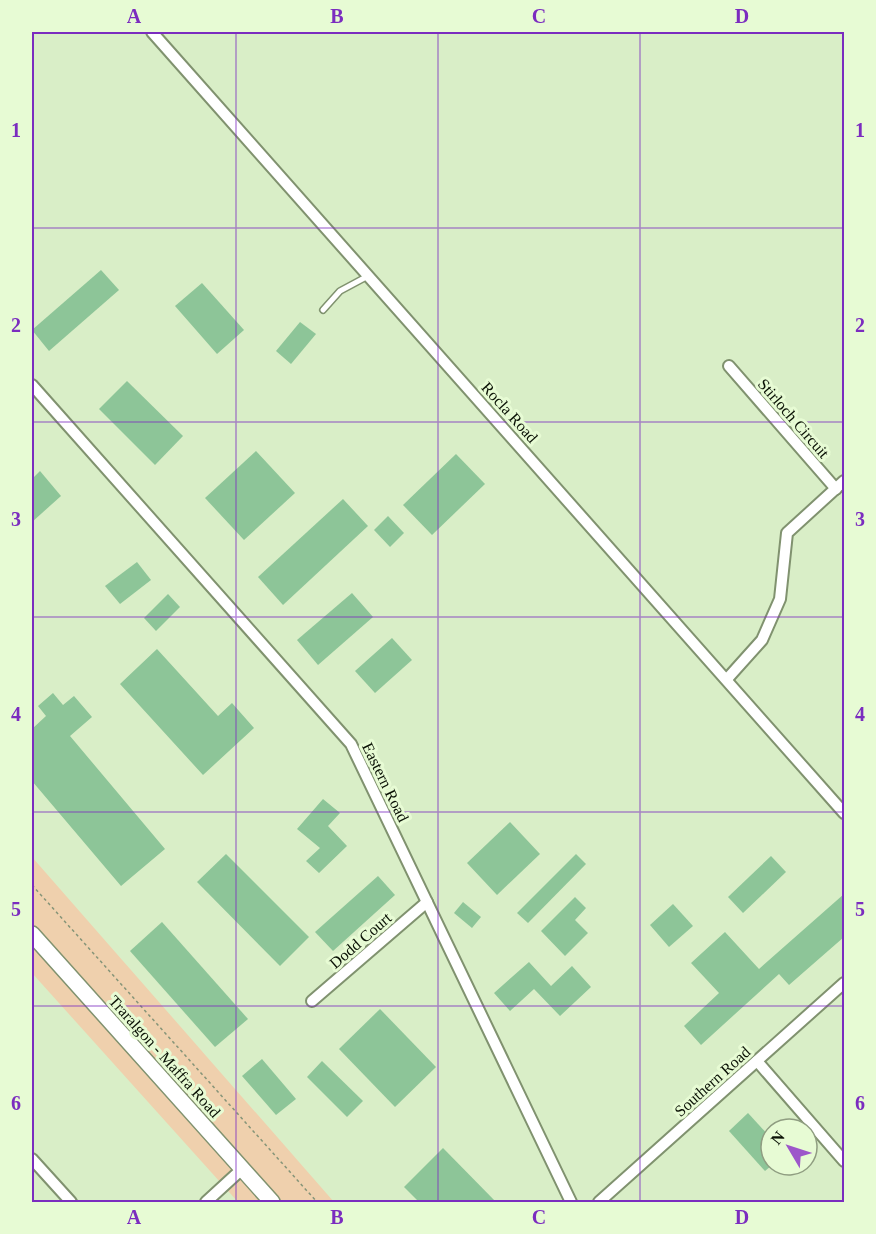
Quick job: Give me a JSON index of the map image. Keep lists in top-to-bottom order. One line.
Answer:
{"streets":{"main road":["Traralgon - Maffra Road"],"street":["Rocla Road","Stirloch Circuit","Eastern Road","Dodd Court","Southern Road"]},"crossings":[["Rocla Road","Stirloch Circuit"],["Eastern Road","Dodd Court"]],"north":"top left","grid":{"columns":["A","B","C","D"],"rows":["1","2","3","4","5","6"]}}
